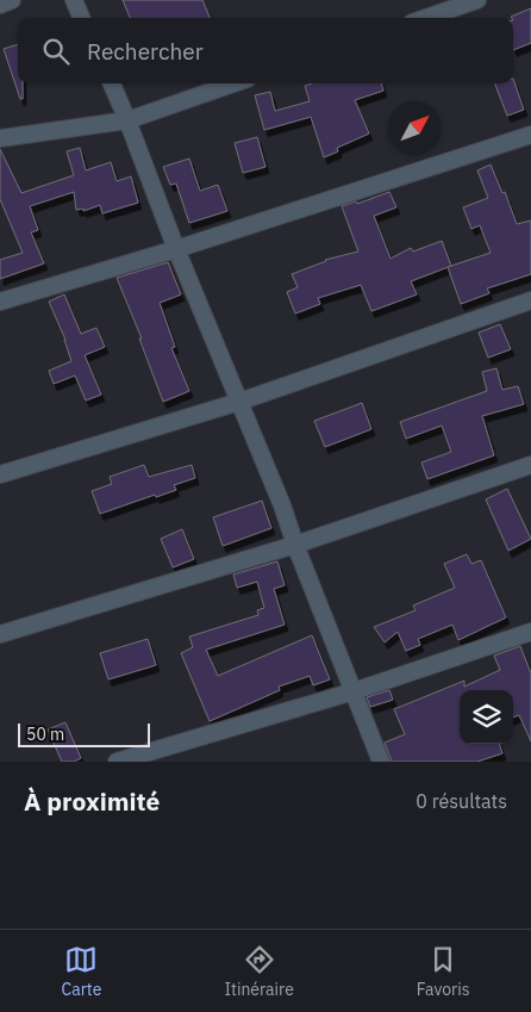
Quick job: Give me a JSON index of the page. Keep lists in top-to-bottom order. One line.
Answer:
{"scale_bar":"50 m","north":"top right","page":{"search":"Rechercher","scale":"50 m","heading":["À proximité","0 résultats"],"nav":["Carte","Itinéraire","Favoris"]}}
